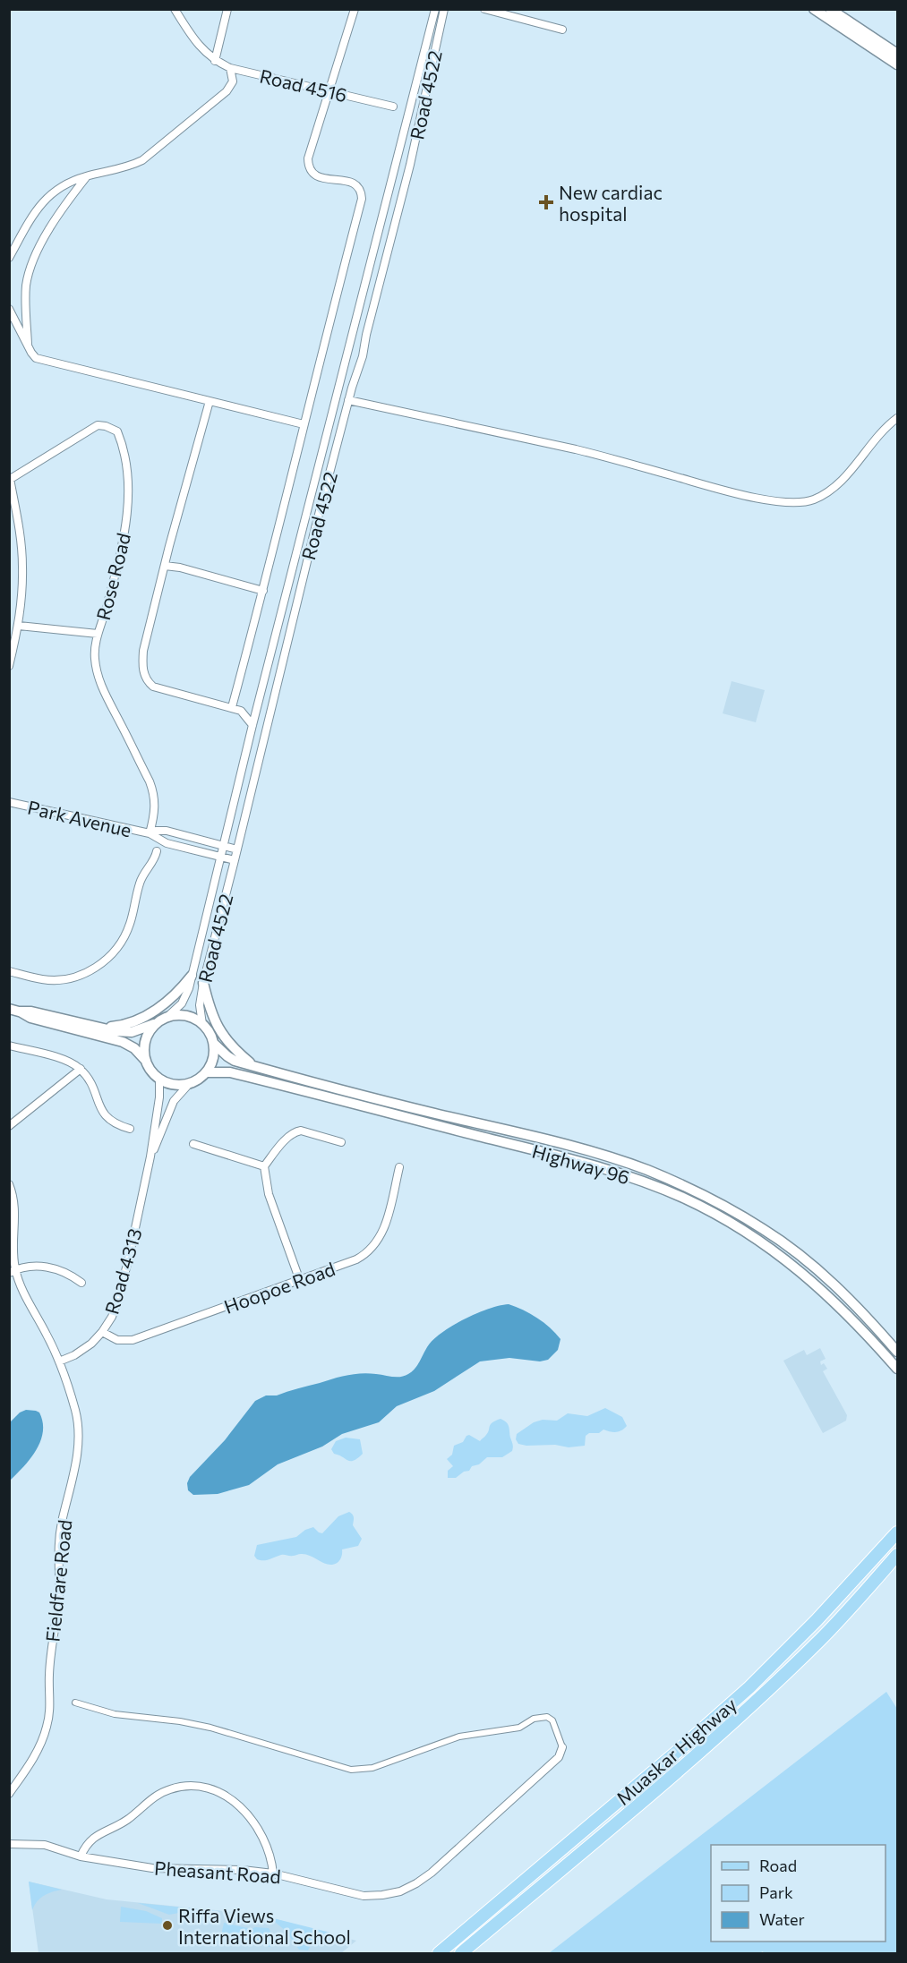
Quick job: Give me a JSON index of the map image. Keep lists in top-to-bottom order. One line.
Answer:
{"streets":{"main road":["Muaskar Highway"],"street":["Road 4516","Road 4522","Rose Road","Park Avenue","Highway 96","Road 4313","Hoopoe Road","Fieldfare Road","Pheasant Road"]},"crossings":[["Road 4522","Park Avenue"],["Road 4522","Highway 96"],["Road 4522","Road 4313"],["Rose Road","Park Avenue"],["Highway 96","Road 4313"],["Road 4313","Hoopoe Road"],["Road 4313","Fieldfare Road"]],"places":{"health":["New cardiac hospital"],"other":["Riffa Views International School"]},"legend":["Road","Park","Water"]}
